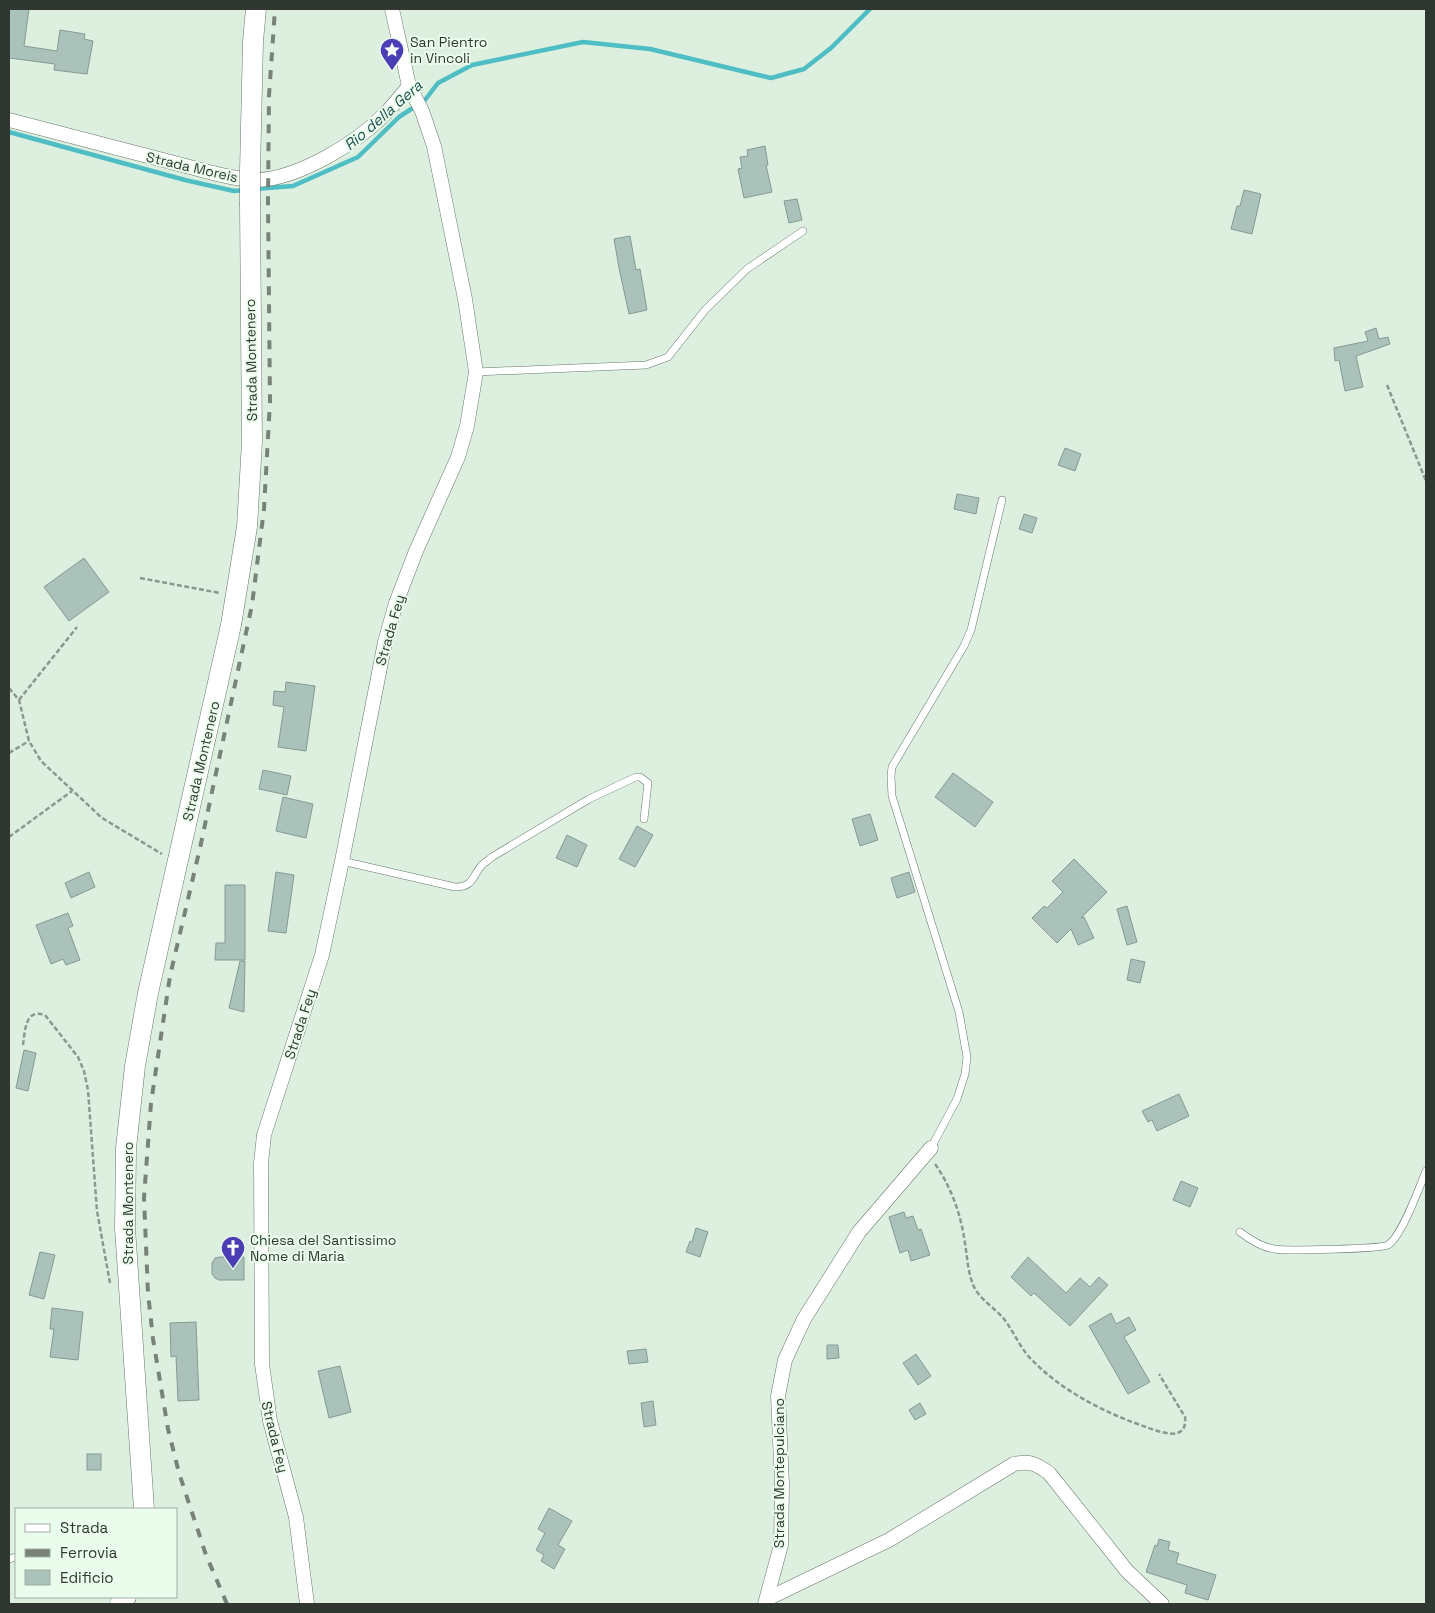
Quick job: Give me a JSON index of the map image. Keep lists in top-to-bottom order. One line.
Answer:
{"streets":{"main road":["Strada Montenero"],"street":["Strada Moreis","Strada Fey","Strada Montepulciano"]},"water":["Rio della Gera"],"places":{"place":["San Pientro in Vincoli"],"church":["Chiesa del Santissimo Nome di Maria"]},"legend":["Strada","Ferrovia","Edificio"]}
